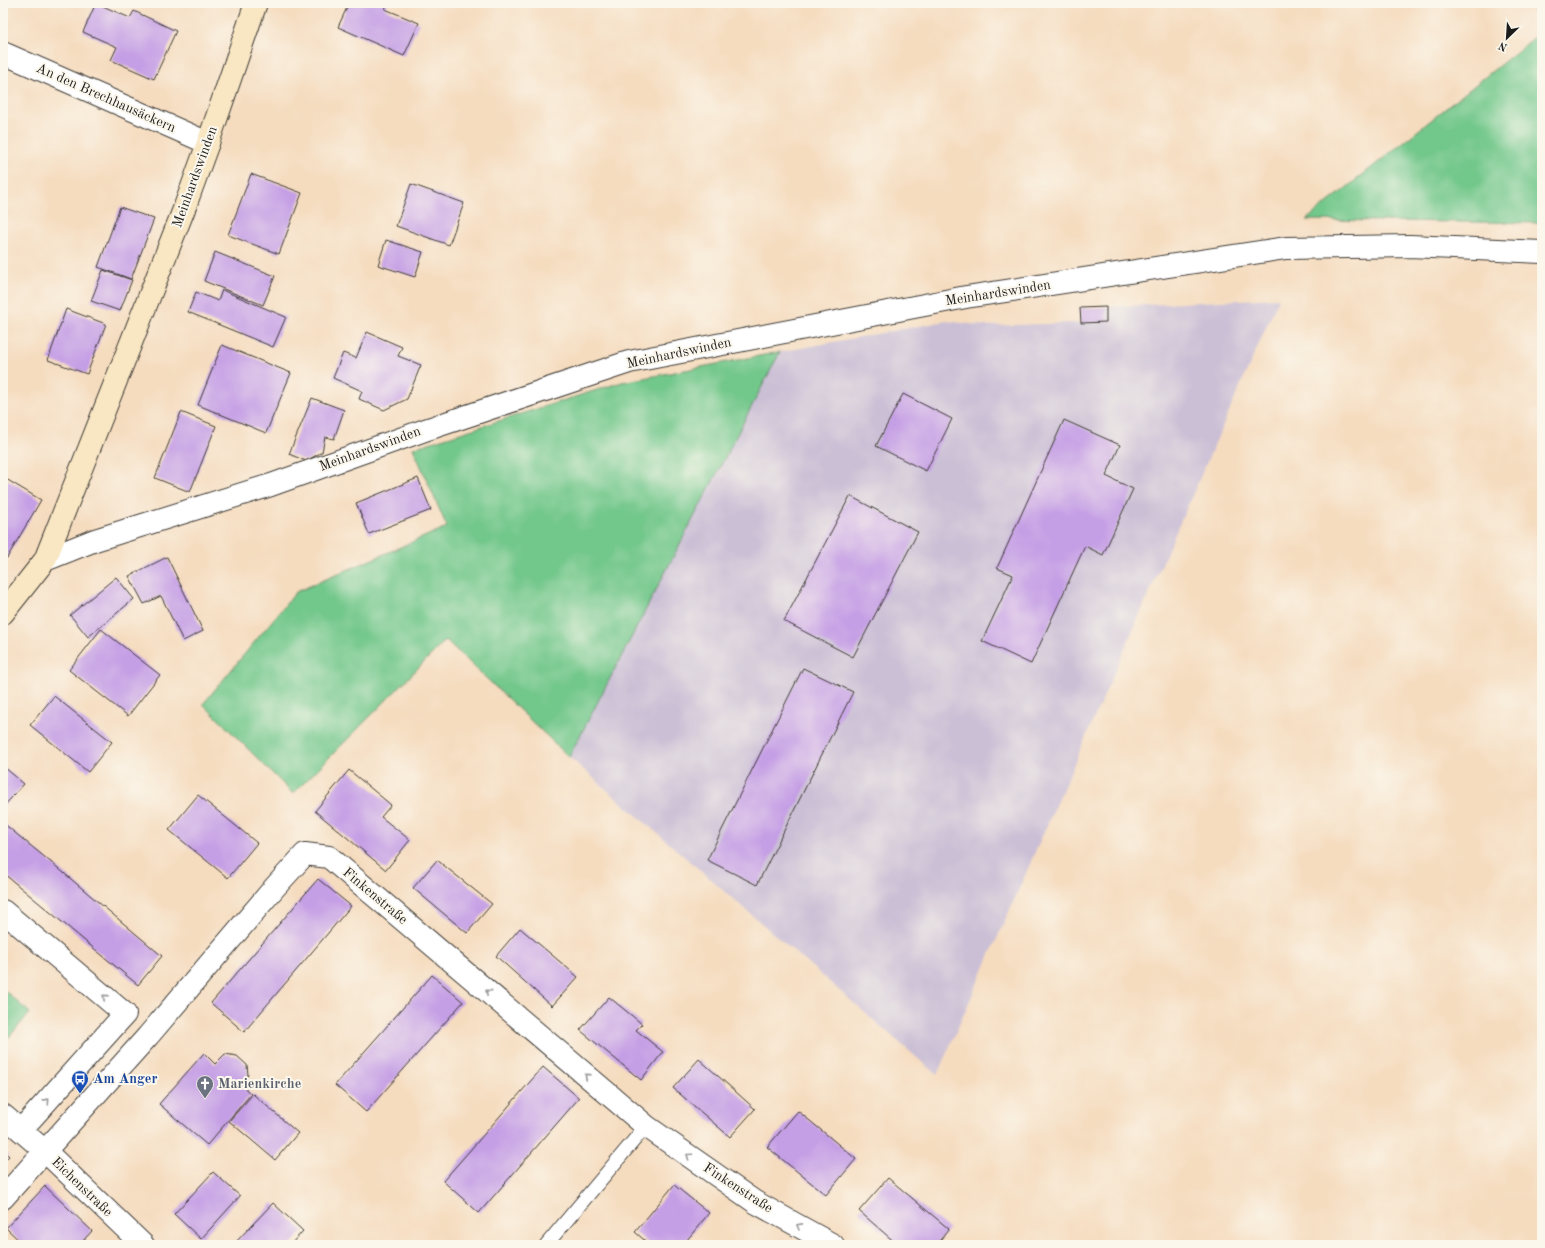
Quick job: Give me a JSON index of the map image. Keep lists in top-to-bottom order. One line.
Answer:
{"streets":{"street":["An den Brechhausäckern","Meinhardswinden","Finkenstraße","Eichenstraße"]},"crossings":[["An den Brechhausäckern","Meinhardswinden"]],"places":{"bus stop":["Am Anger"],"church":["Marienkirche"]},"north":"bottom left"}
